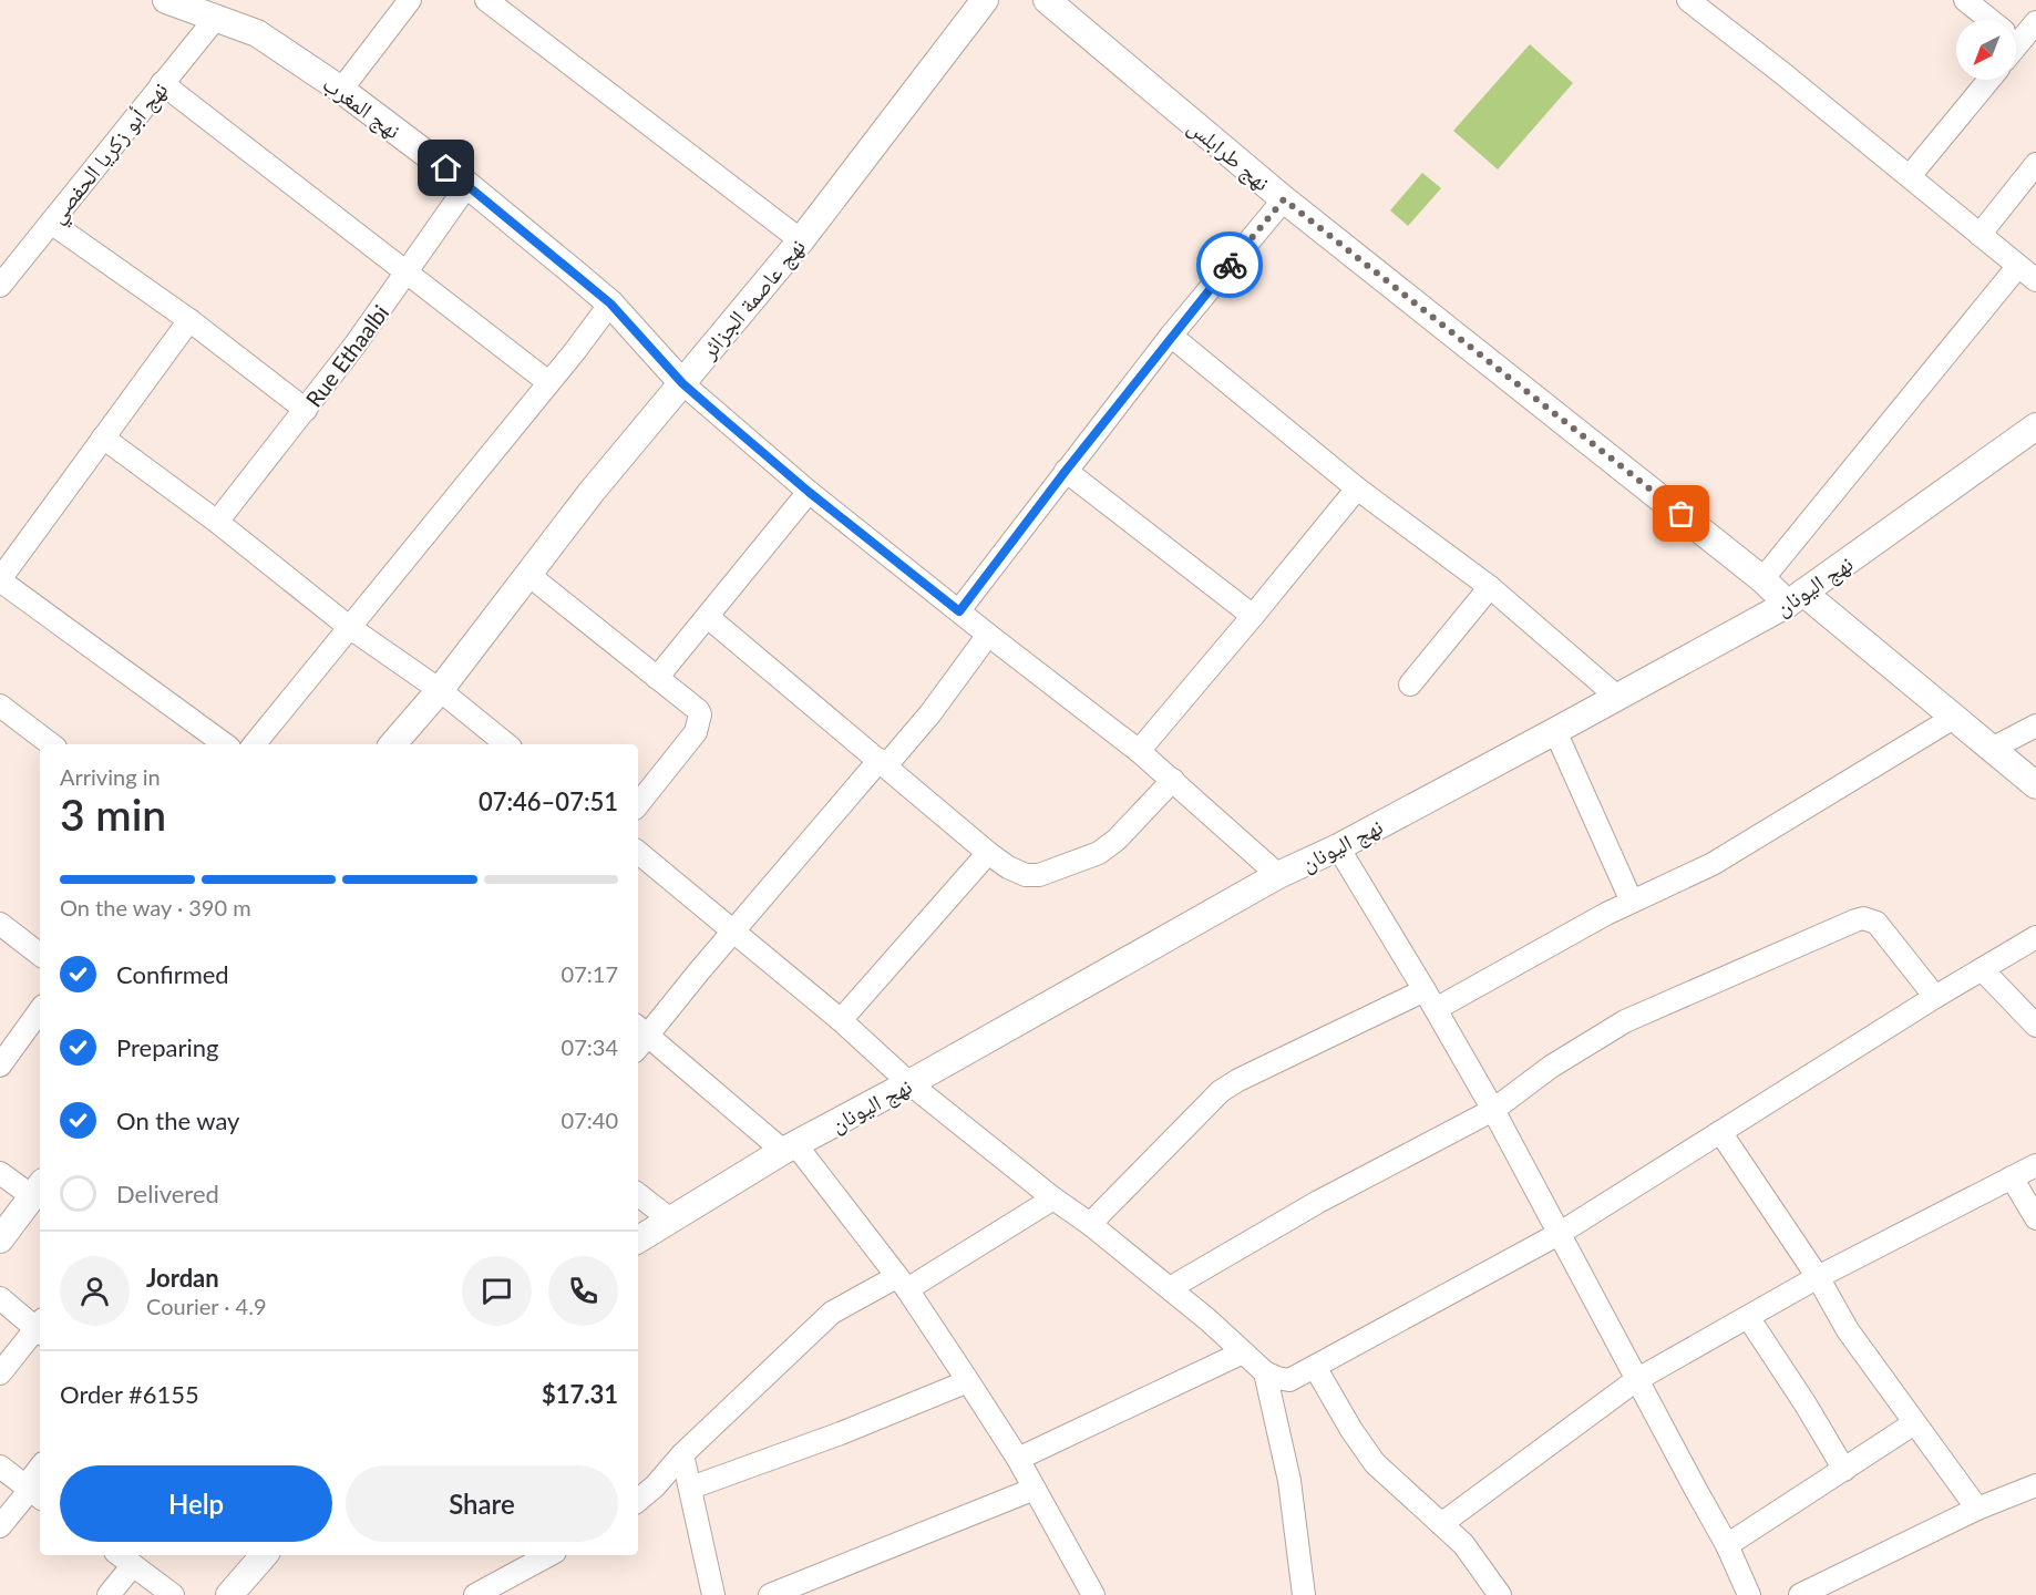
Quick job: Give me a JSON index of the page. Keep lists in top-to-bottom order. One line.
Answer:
{"streets":{"street":["نهج المغرب","نهج أبو زكريا الحفصي","نهج طرابلس","نهج عاصمة الجزائر","Rue Ethaalbi","نهج اليونان"]},"crossings":[["نهج المغرب","نهج أبو زكريا الحفصي"],["نهج المغرب","نهج عاصمة الجزائر"],["نهج المغرب","Rue Ethaalbi"],["نهج طرابلس","نهج اليونان"]],"north":"bottom left","page":{"heading":["3 min","Arriving in","07:46–07:51"],"panel":["Jordan","Courier · 4.9","Order #6155","$17.31"],"bar":"On the way · 390 m","list":[["Confirmed","07:17"],["Preparing","07:34"],["On the way","07:40"],"Delivered"],"buttons":["Help","Share"]}}
